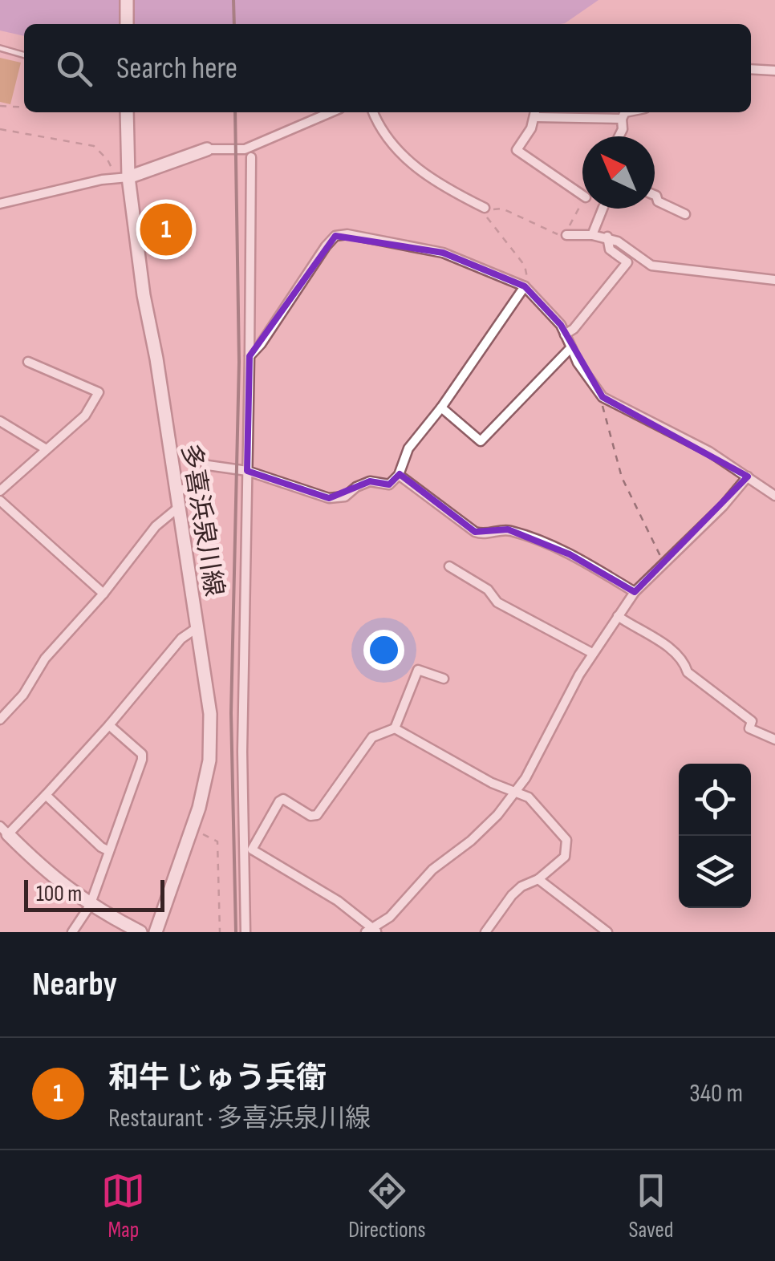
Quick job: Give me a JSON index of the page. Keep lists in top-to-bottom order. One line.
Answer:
{"streets":{"main road":["多喜浜泉川線"]},"scale_bar":"100 m","north":"top left","page":{"search":"Search here","pins":"1","scale":"100 m","heading":"Nearby","list":[{"mark":"1","name":"和牛 じゅう兵衛","note":"Restaurant · 多喜浜泉川線","value":"340 m"}],"nav":["Map","Directions","Saved"]}}
